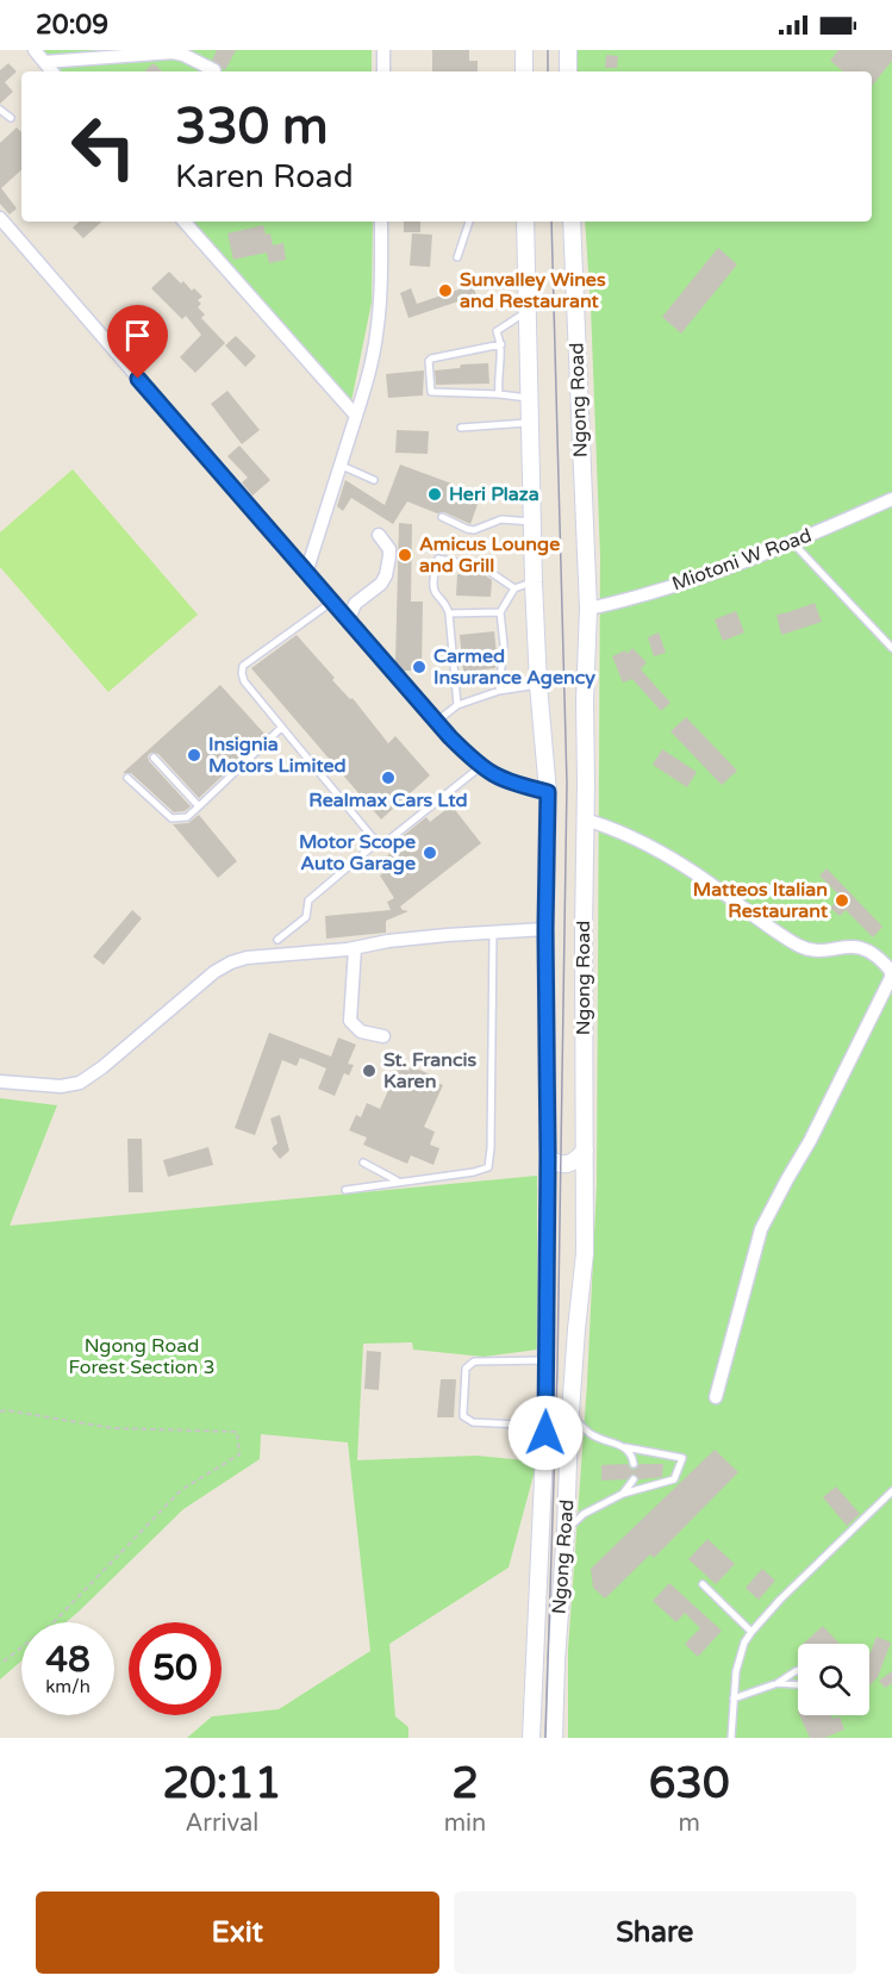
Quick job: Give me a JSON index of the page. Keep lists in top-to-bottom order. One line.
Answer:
{"streets":{"main road":["Ngong Road"],"street":["Miotoni W Road"]},"crossings":[["Ngong Road","Miotoni W Road"]],"parks":["Ngong Road Forest Section 3"],"places":["Sunvalley Wines and Restaurant","Heri Plaza","Amicus Lounge and Grill","Carmed Insurance Agency","Insignia Motors Limited","Realmax Cars Ltd","Motor Scope Auto Garage","Matteos Italian Restaurant","St. Francis Karen"],"page":{"status":"20:09","turn":["330 m","Karen Road"],"speed":"48 km/h","limit":"50","eta":["20:11","Arrival","2","min","630","m"],"buttons":["Exit","Share"]}}
